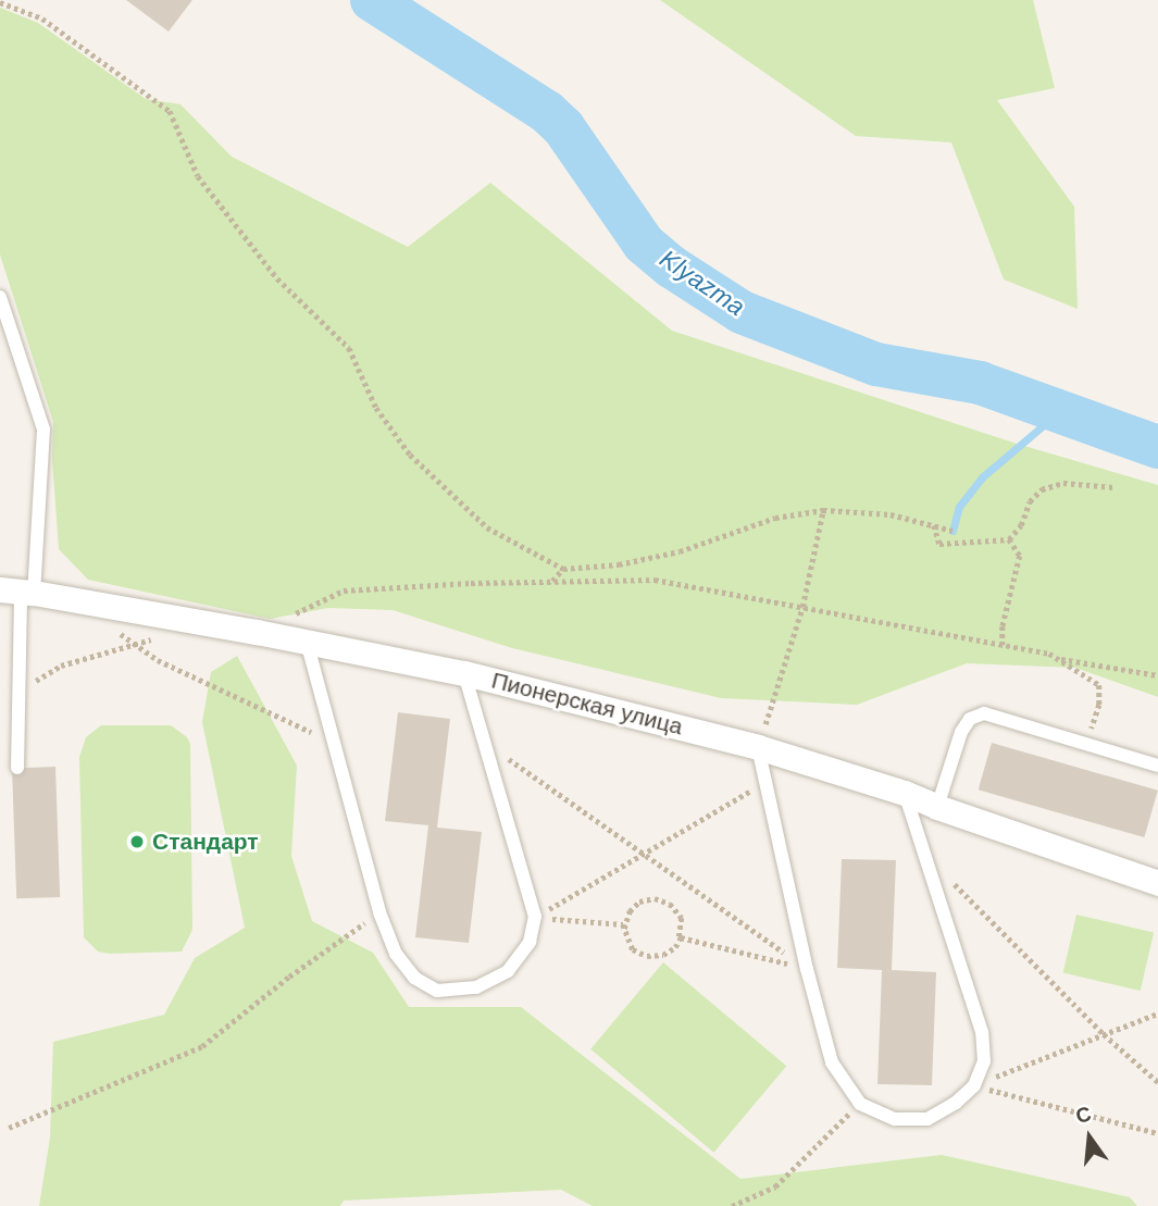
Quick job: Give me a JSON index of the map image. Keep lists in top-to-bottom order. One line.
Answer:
{"streets":{"street":["Пионерская улица"]},"water":["Klyazma"],"places":["Стандарт"],"north":"top"}
